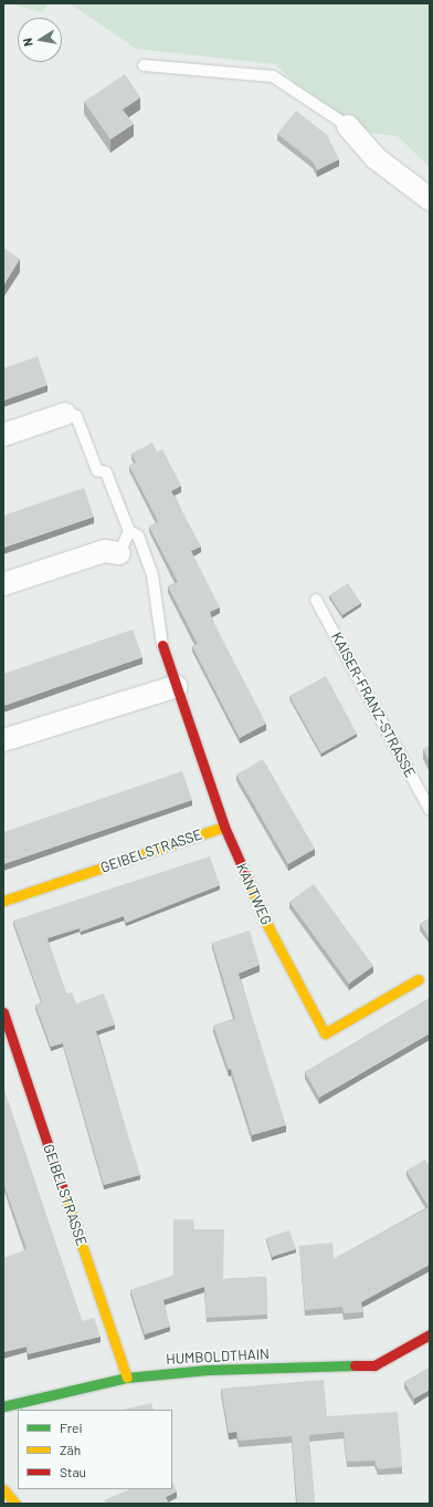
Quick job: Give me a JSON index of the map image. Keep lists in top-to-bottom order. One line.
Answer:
{"streets":{"street":["GEIBELSTRASSE","KANTWEG","HUMBOLDTHAIN"],"lane":["KAISER-FRANZ-STRASSE"]},"crossings":[["GEIBELSTRASSE","KANTWEG"],["GEIBELSTRASSE","HUMBOLDTHAIN"]],"legend":["Frei","Zäh","Stau"],"north":"left"}
